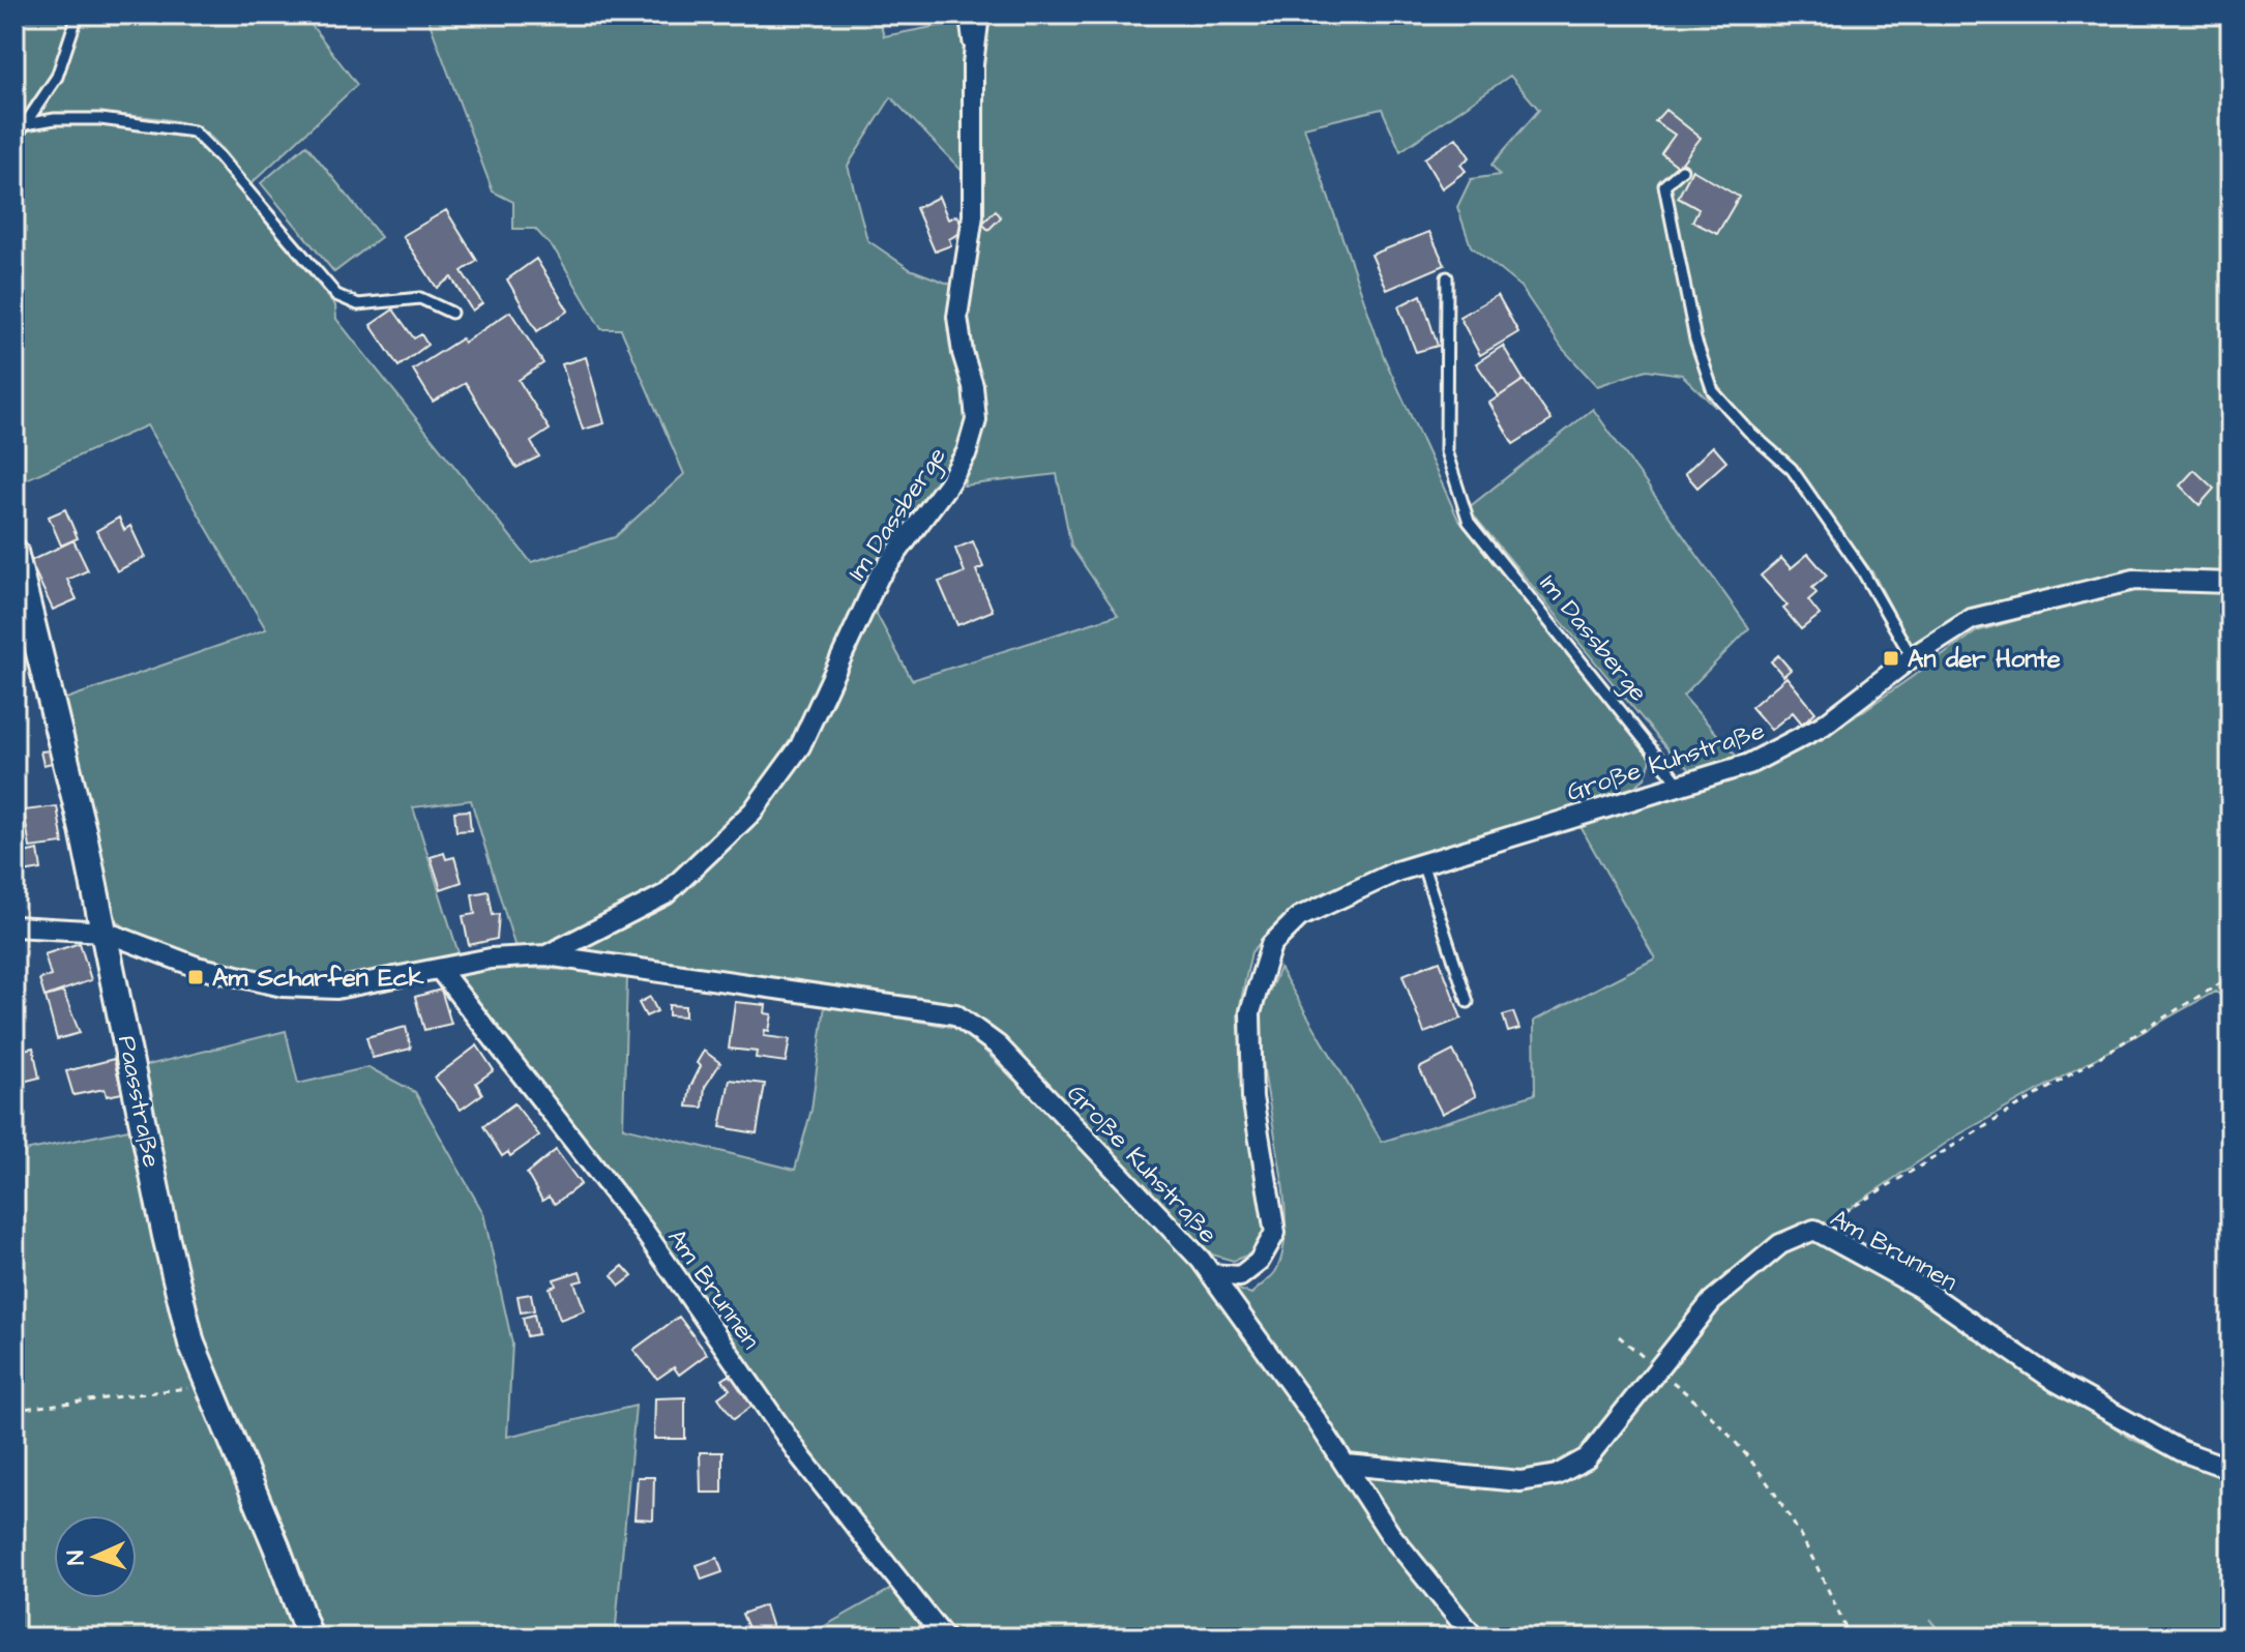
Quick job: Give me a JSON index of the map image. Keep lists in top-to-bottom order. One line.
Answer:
{"streets":{"street":["Im Dassberge","Große Kuhstraße","Paasstraße","Am Brunnen"]},"crossings":[["Im Dassberge","Große Kuhstraße"],["Große Kuhstraße","Paasstraße"],["Große Kuhstraße","Am Brunnen"]],"places":{"transit":["An der Honte","Am Scharfen Eck"]},"north":"left"}
